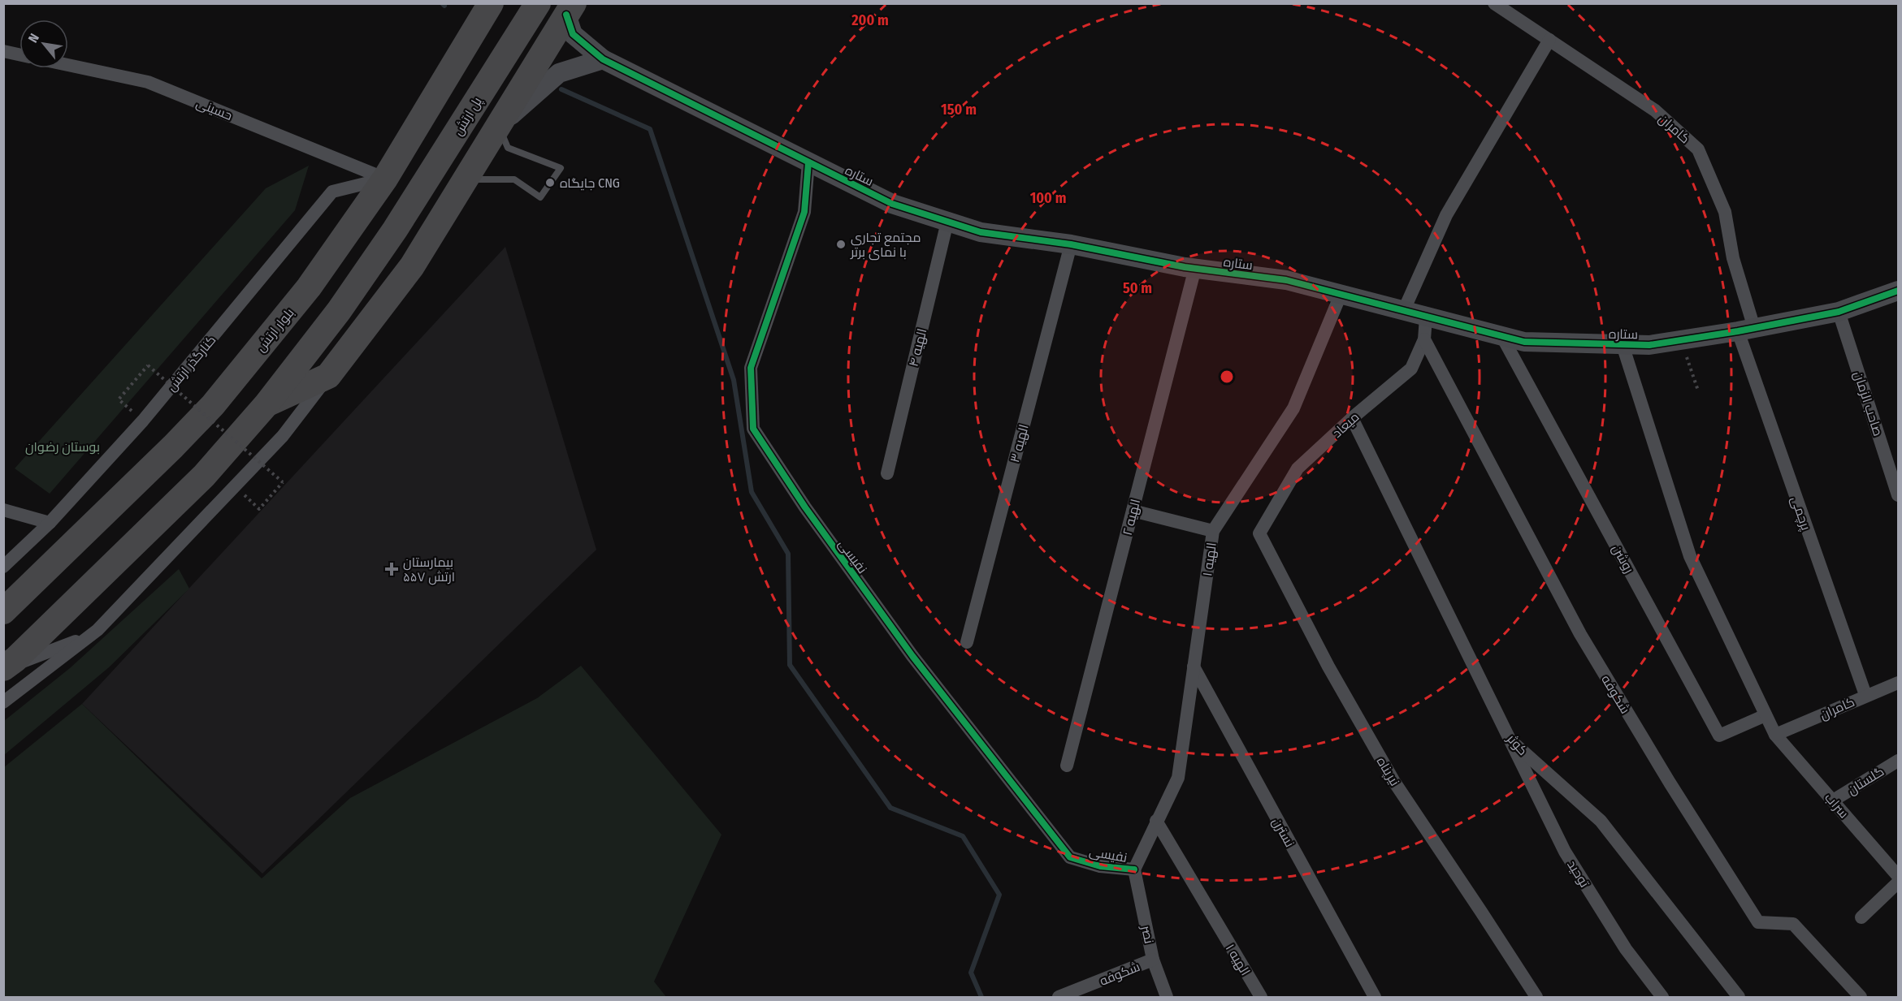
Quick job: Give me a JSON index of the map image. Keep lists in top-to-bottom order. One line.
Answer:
{"streets":{"highway":["پل ارتش","بلوار ارتش"],"street":["حسینی","کامران","ستاره","الهیه ۴","کنارگذر ارتش","صاحب الزمان","میعاد","الهیه ۳","پرچمی","الهیه ۲","نفیسی","روشن","الهیه ۱","شکوفه","کوثر","نیرپناه","گلستان","سراب","نسترن","توحید","نصر"]},"crossings":[["حسینی","بلوار ارتش"],["حسینی","کنارگذر ارتش"],["کامران","ستاره"],["کامران","پرچمی"],["کامران","سراب"],["ستاره","الهیه ۴"],["ستاره","صاحب الزمان"],["ستاره","میعاد"],["ستاره","الهیه ۳"],["ستاره","پرچمی"],["ستاره","الهیه ۲"],["ستاره","نفیسی"],["ستاره","روشن"],["ستاره","الهیه ۱"],["ستاره","سراب"],["بلوار ارتش","کنارگذر ارتش"],["میعاد","شکوفه"],["میعاد","کوثر"],["میعاد","نیرپناه"],["نفیسی","الهیه ۱"],["نفیسی","نصر"],["روشن","سراب"],["الهیه ۱","نسترن"],["الهیه ۱","نصر"],["شکوفه","نصر"],["کوثر","توحید"],["گلستان","سراب"]],"parks":["بوستان رضوان"],"places":{"other":["جایگاه CNG","مجتمع تجاری با نمای برتر"],"health":["بیمارستان ۵۵۷ ارتش"]},"north":"top left","rings":["200 m","150 m","100 m","50 m"]}
